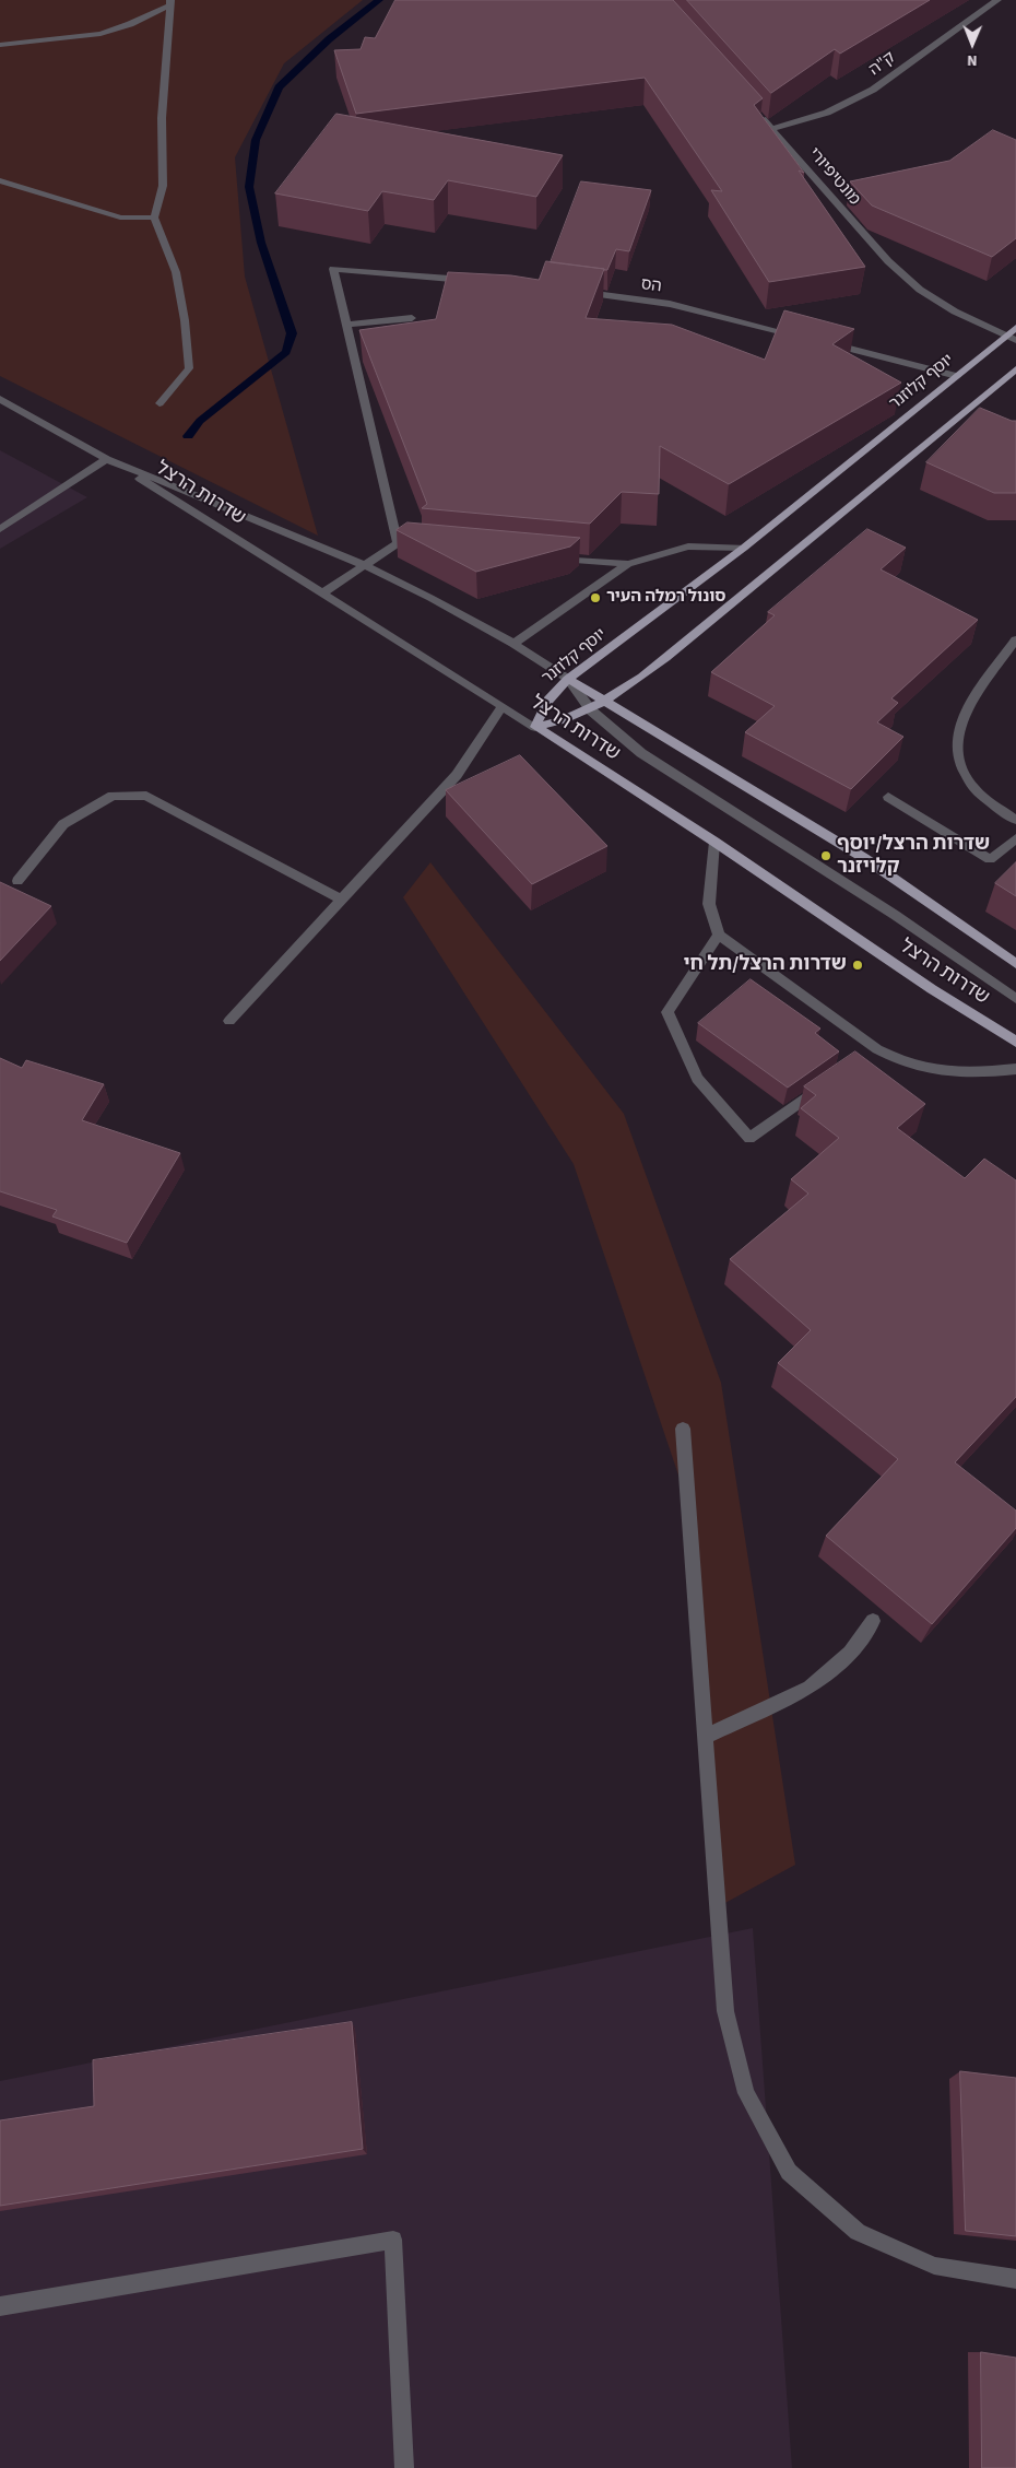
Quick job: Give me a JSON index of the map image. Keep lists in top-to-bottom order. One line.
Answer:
{"streets":{"main road":["יוסף קלוזנר","שדרות הרצל"],"street":["ק\"ה","מונטיפיורי","הס"]},"crossings":[["ק\"ה","מונטיפיורי"],["מונטיפיורי","יוסף קלוזנר"],["יוסף קלוזנר","שדרות הרצל"]],"places":["סונול רמלה העיר","שדרות הרצל/יוסף קלויזנר","שדרות הרצל/תל חי"],"north":"bottom"}
